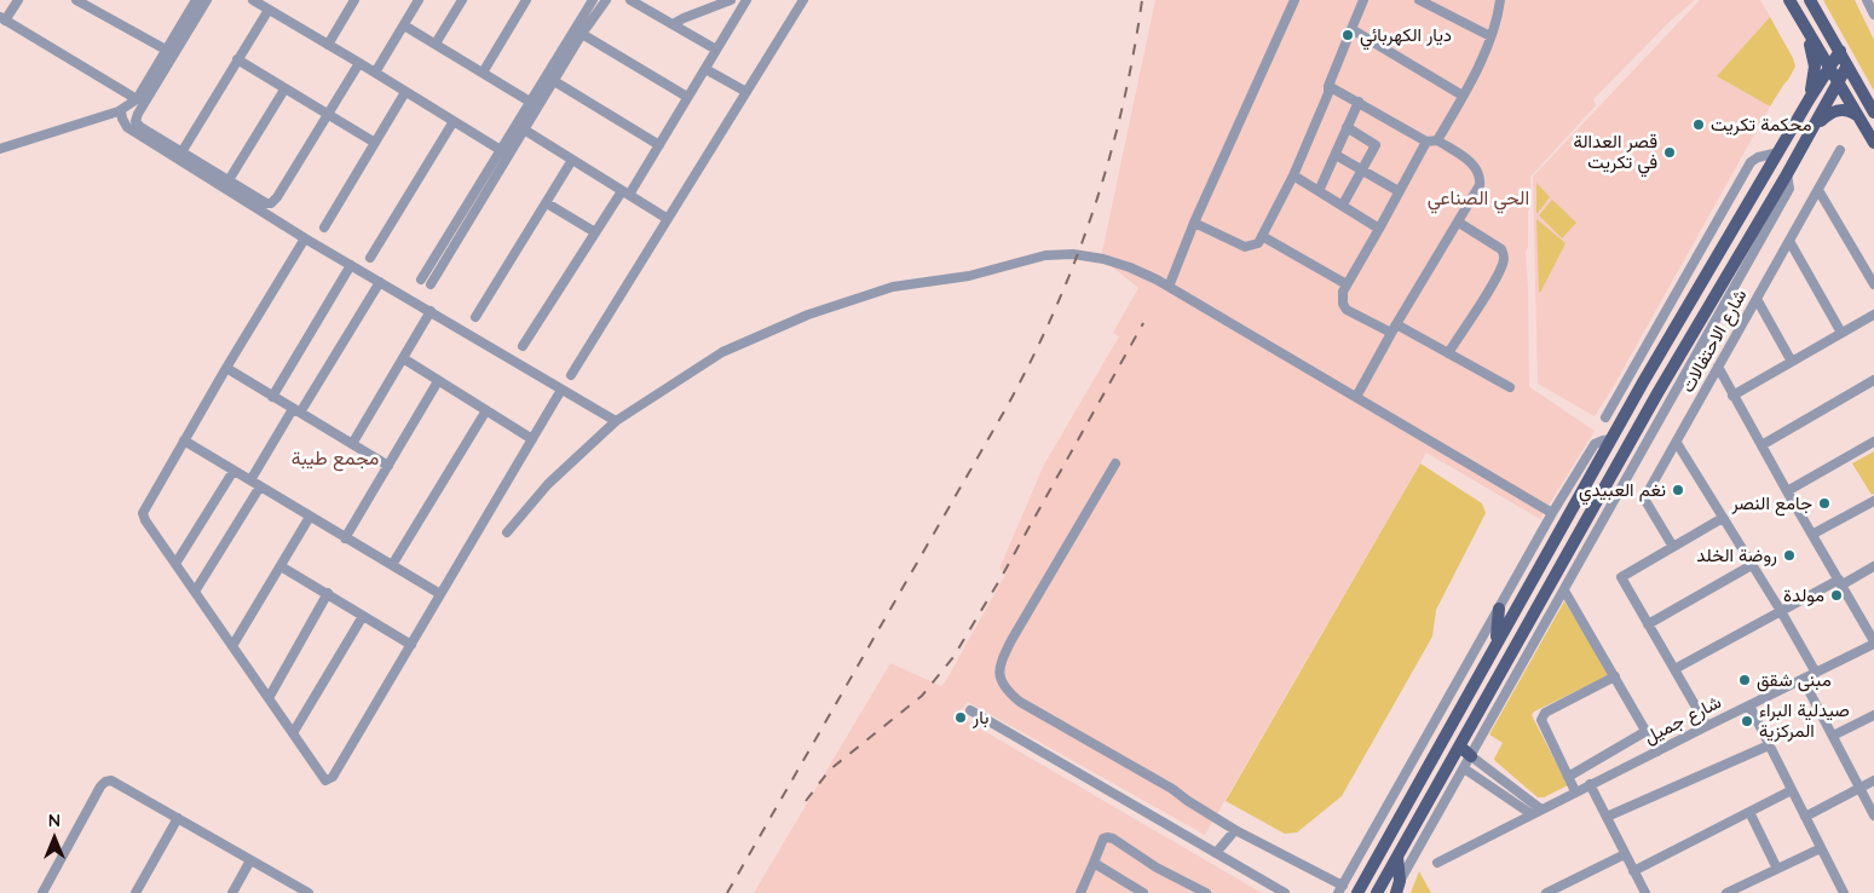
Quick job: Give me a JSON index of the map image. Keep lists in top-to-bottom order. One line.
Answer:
{"streets":{"street":["شارع الاحتفالات","شارع جميل"]},"districts":["الحي الصناعي","مجمع طيبة"],"places":["ديار الكهربائي","محكمة تكريت","قصر العدالة في تكريت","نغم العبيدي","جامع النصر","روضة الخلد","مولدة","مبنى شقق","بار","صيدلية البراء المركزية"],"north":"top"}
